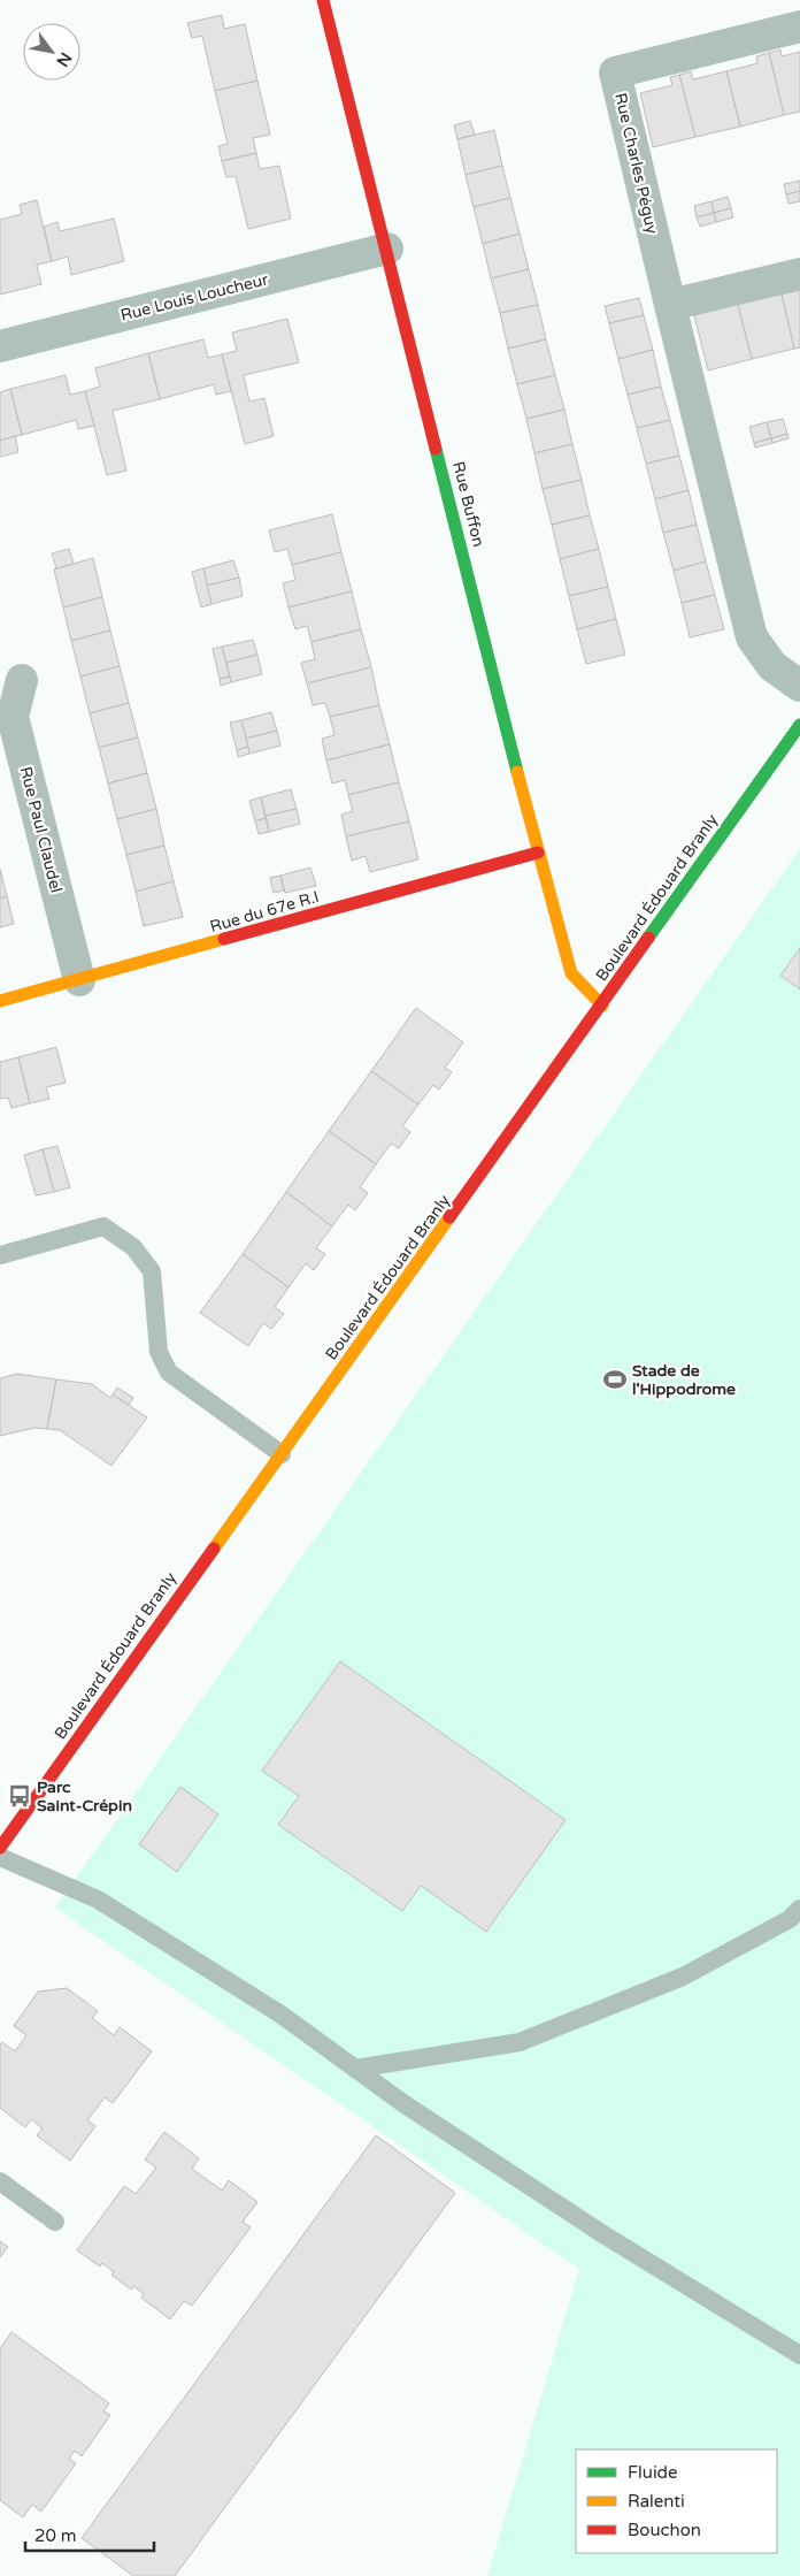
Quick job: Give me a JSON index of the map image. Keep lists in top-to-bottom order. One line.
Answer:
{"streets":{"street":["Rue Charles Péguy","Rue Louis Loucheur","Rue Buffon","Rue Paul Claudel","Boulevard Édouard Branly","Rue du 67e R.I"]},"crossings":[["Rue Louis Loucheur","Rue Buffon"],["Rue Buffon","Boulevard Édouard Branly"],["Rue Buffon","Rue du 67e R.I"],["Rue Paul Claudel","Rue du 67e R.I"]],"places":{"sports":["Stade de l'Hippodrome"],"bus stop":["Parc Saint-Crépin"]},"legend":["Fluide","Ralenti","Bouchon"],"scale_bar":"20 m","north":"bottom right"}
